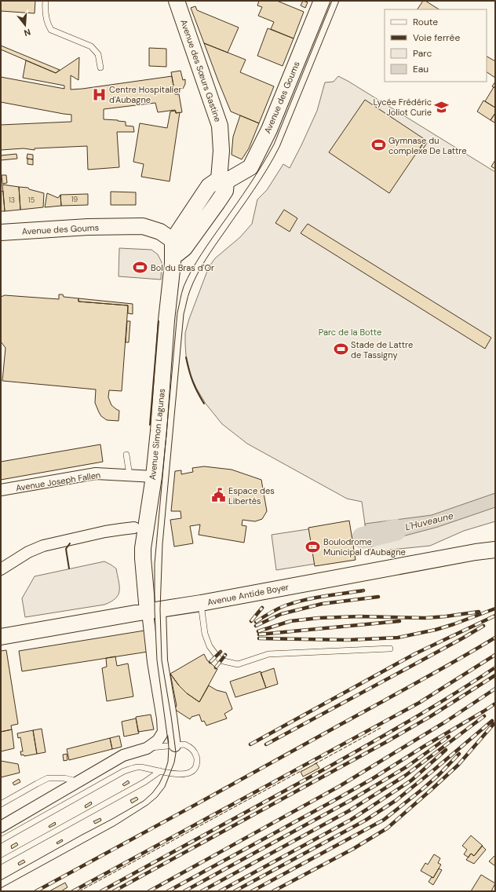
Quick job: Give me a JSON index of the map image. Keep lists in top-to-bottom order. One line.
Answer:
{"streets":{"main road":["Avenue des Sœurs Gastine","Avenue des Goums","Avenue Simon Lagunas","Avenue Antide Boyer"],"street":["Avenue Joseph Fallen"]},"crossings":[["Avenue des Sœurs Gastine","Avenue des Goums"],["Avenue des Sœurs Gastine","Avenue Simon Lagunas"],["Avenue des Goums","Avenue Simon Lagunas"],["Avenue Simon Lagunas","Avenue Joseph Fallen"],["Avenue Simon Lagunas","Avenue Antide Boyer"]],"water":["L'Huveaune"],"parks":["Parc de la Botte"],"places":{"hospital":["Centre Hospitalier d'Aubagne"],"school or university":["Lycée Frédéric Joliot Curie"],"sports":["Gymnase du complexe De Lattre","Bol du Bras d'Or","Stade de Lattre de Tassigny","Boulodrome Municipal d'Aubagne"],"public building":["Espace des Libertés"]},"house_numbers":["19","13","15"],"legend":["Route","Voie ferrée","Parc","Eau"],"north":"bottom"}
